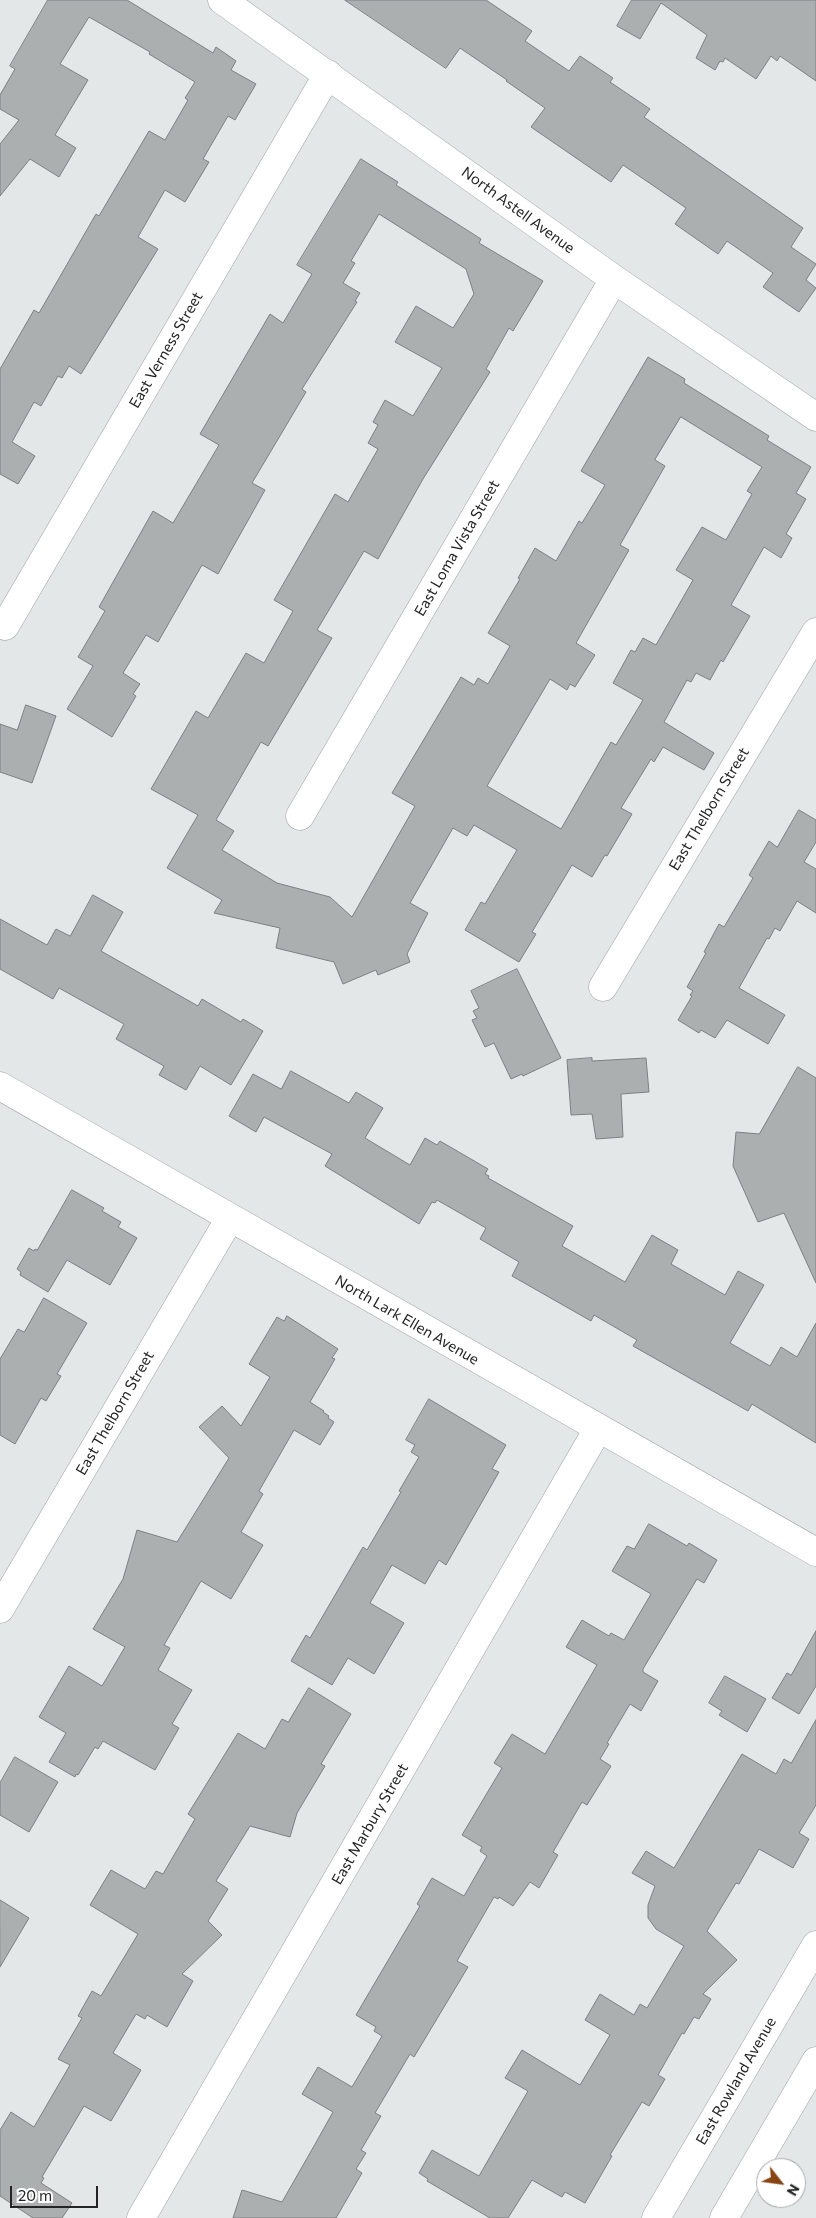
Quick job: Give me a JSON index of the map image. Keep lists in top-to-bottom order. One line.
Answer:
{"streets":{"street":["North Astell Avenue","East Verness Street","East Loma Vista Street","East Thelborn Street","North Lark Ellen Avenue","East Marbury Street","East Rowland Avenue"]},"crossings":[["North Astell Avenue","East Verness Street"],["North Astell Avenue","East Loma Vista Street"],["East Thelborn Street","North Lark Ellen Avenue"],["North Lark Ellen Avenue","East Marbury Street"]],"scale_bar":"20 m","north":"bottom right"}
